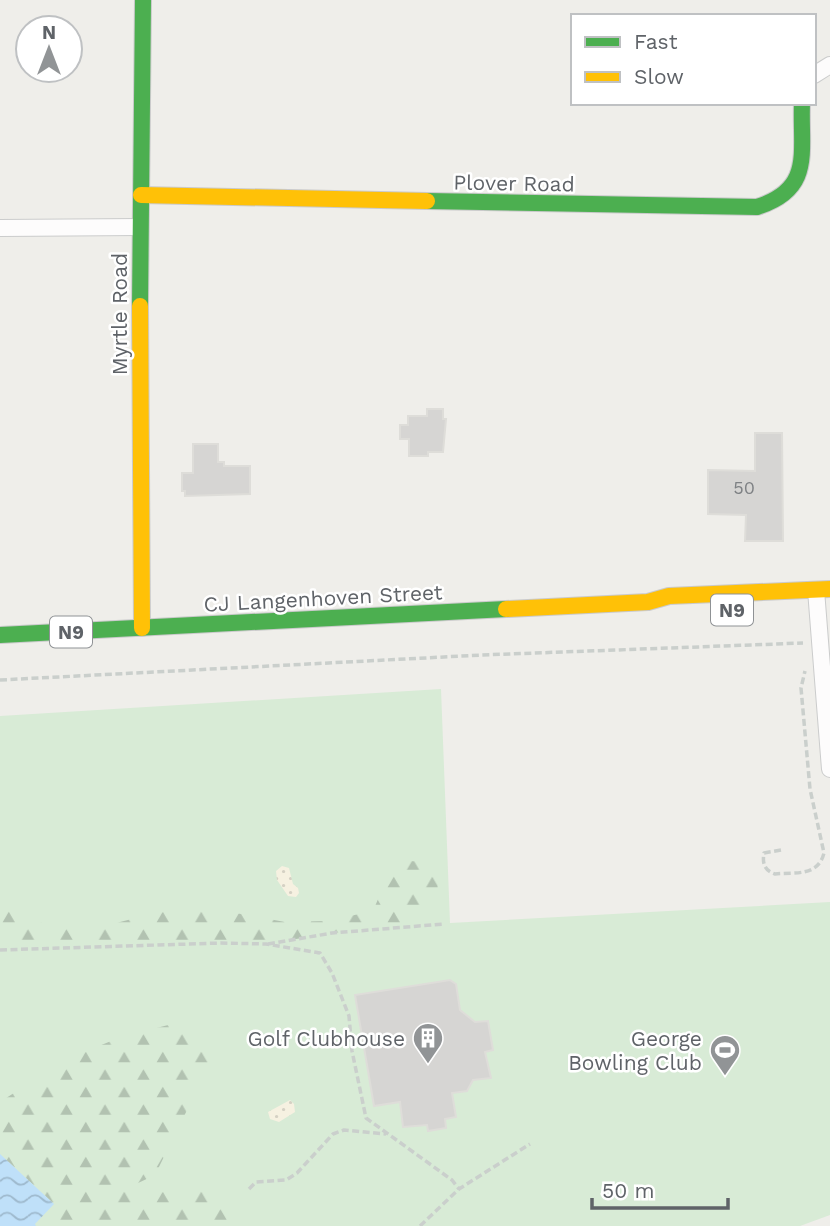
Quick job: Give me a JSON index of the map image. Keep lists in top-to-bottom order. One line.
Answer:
{"streets":{"main road":["Plover Road","Myrtle Road","CJ Langenhoven Street","N9"]},"crossings":[["Plover Road","Myrtle Road"],["Myrtle Road","CJ Langenhoven Street"]],"places":{"building":["Golf Clubhouse"],"sports":["George Bowling Club"]},"house_numbers":["50"],"legend":["Fast","Slow"],"scale_bar":"50 m","north":"top"}
